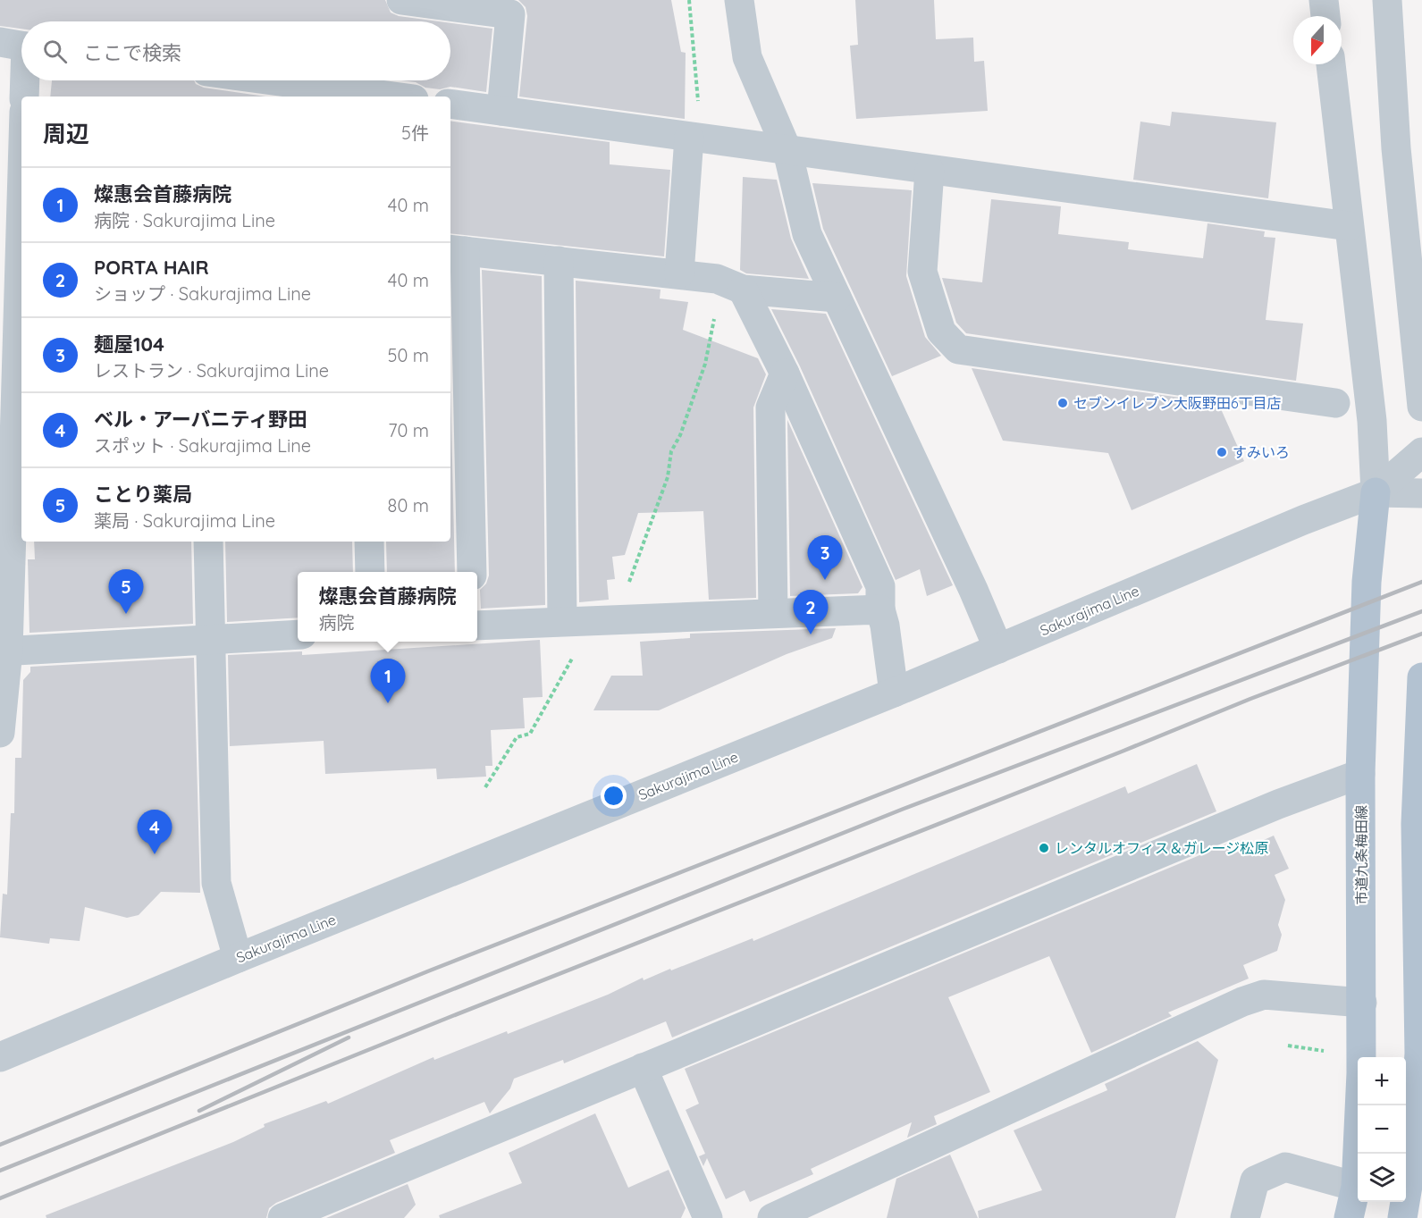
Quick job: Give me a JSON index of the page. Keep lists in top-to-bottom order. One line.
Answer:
{"streets":{"main road":["市道九条梅田線"],"street":["Sakurajima Line"]},"crossings":[["Sakurajima Line","市道九条梅田線"]],"places":["セブンイレブン大阪野田6丁目店","すみいろ","レンタルオフィス＆ガレージ松原"],"north":"bottom","page":{"search":"ここで検索","heading":["周辺","5件"],"list":[{"mark":"1","name":"燦惠会首藤病院","note":"病院 · Sakurajima Line","value":"40 m"},{"mark":"2","name":"PORTA HAIR","note":"ショップ · Sakurajima Line","value":"40 m"},{"mark":"3","name":"麺屋104","note":"レストラン · Sakurajima Line","value":"50 m"},{"mark":"4","name":"ベル・アーバニティ野田","note":"スポット · Sakurajima Line","value":"70 m"},{"mark":"5","name":"ことり薬局","note":"薬局 · Sakurajima Line","value":"80 m"}],"pins":["3","5","2","1","4"],"popup":["燦惠会首藤病院","病院"],"map_buttons":["+","−"]}}
